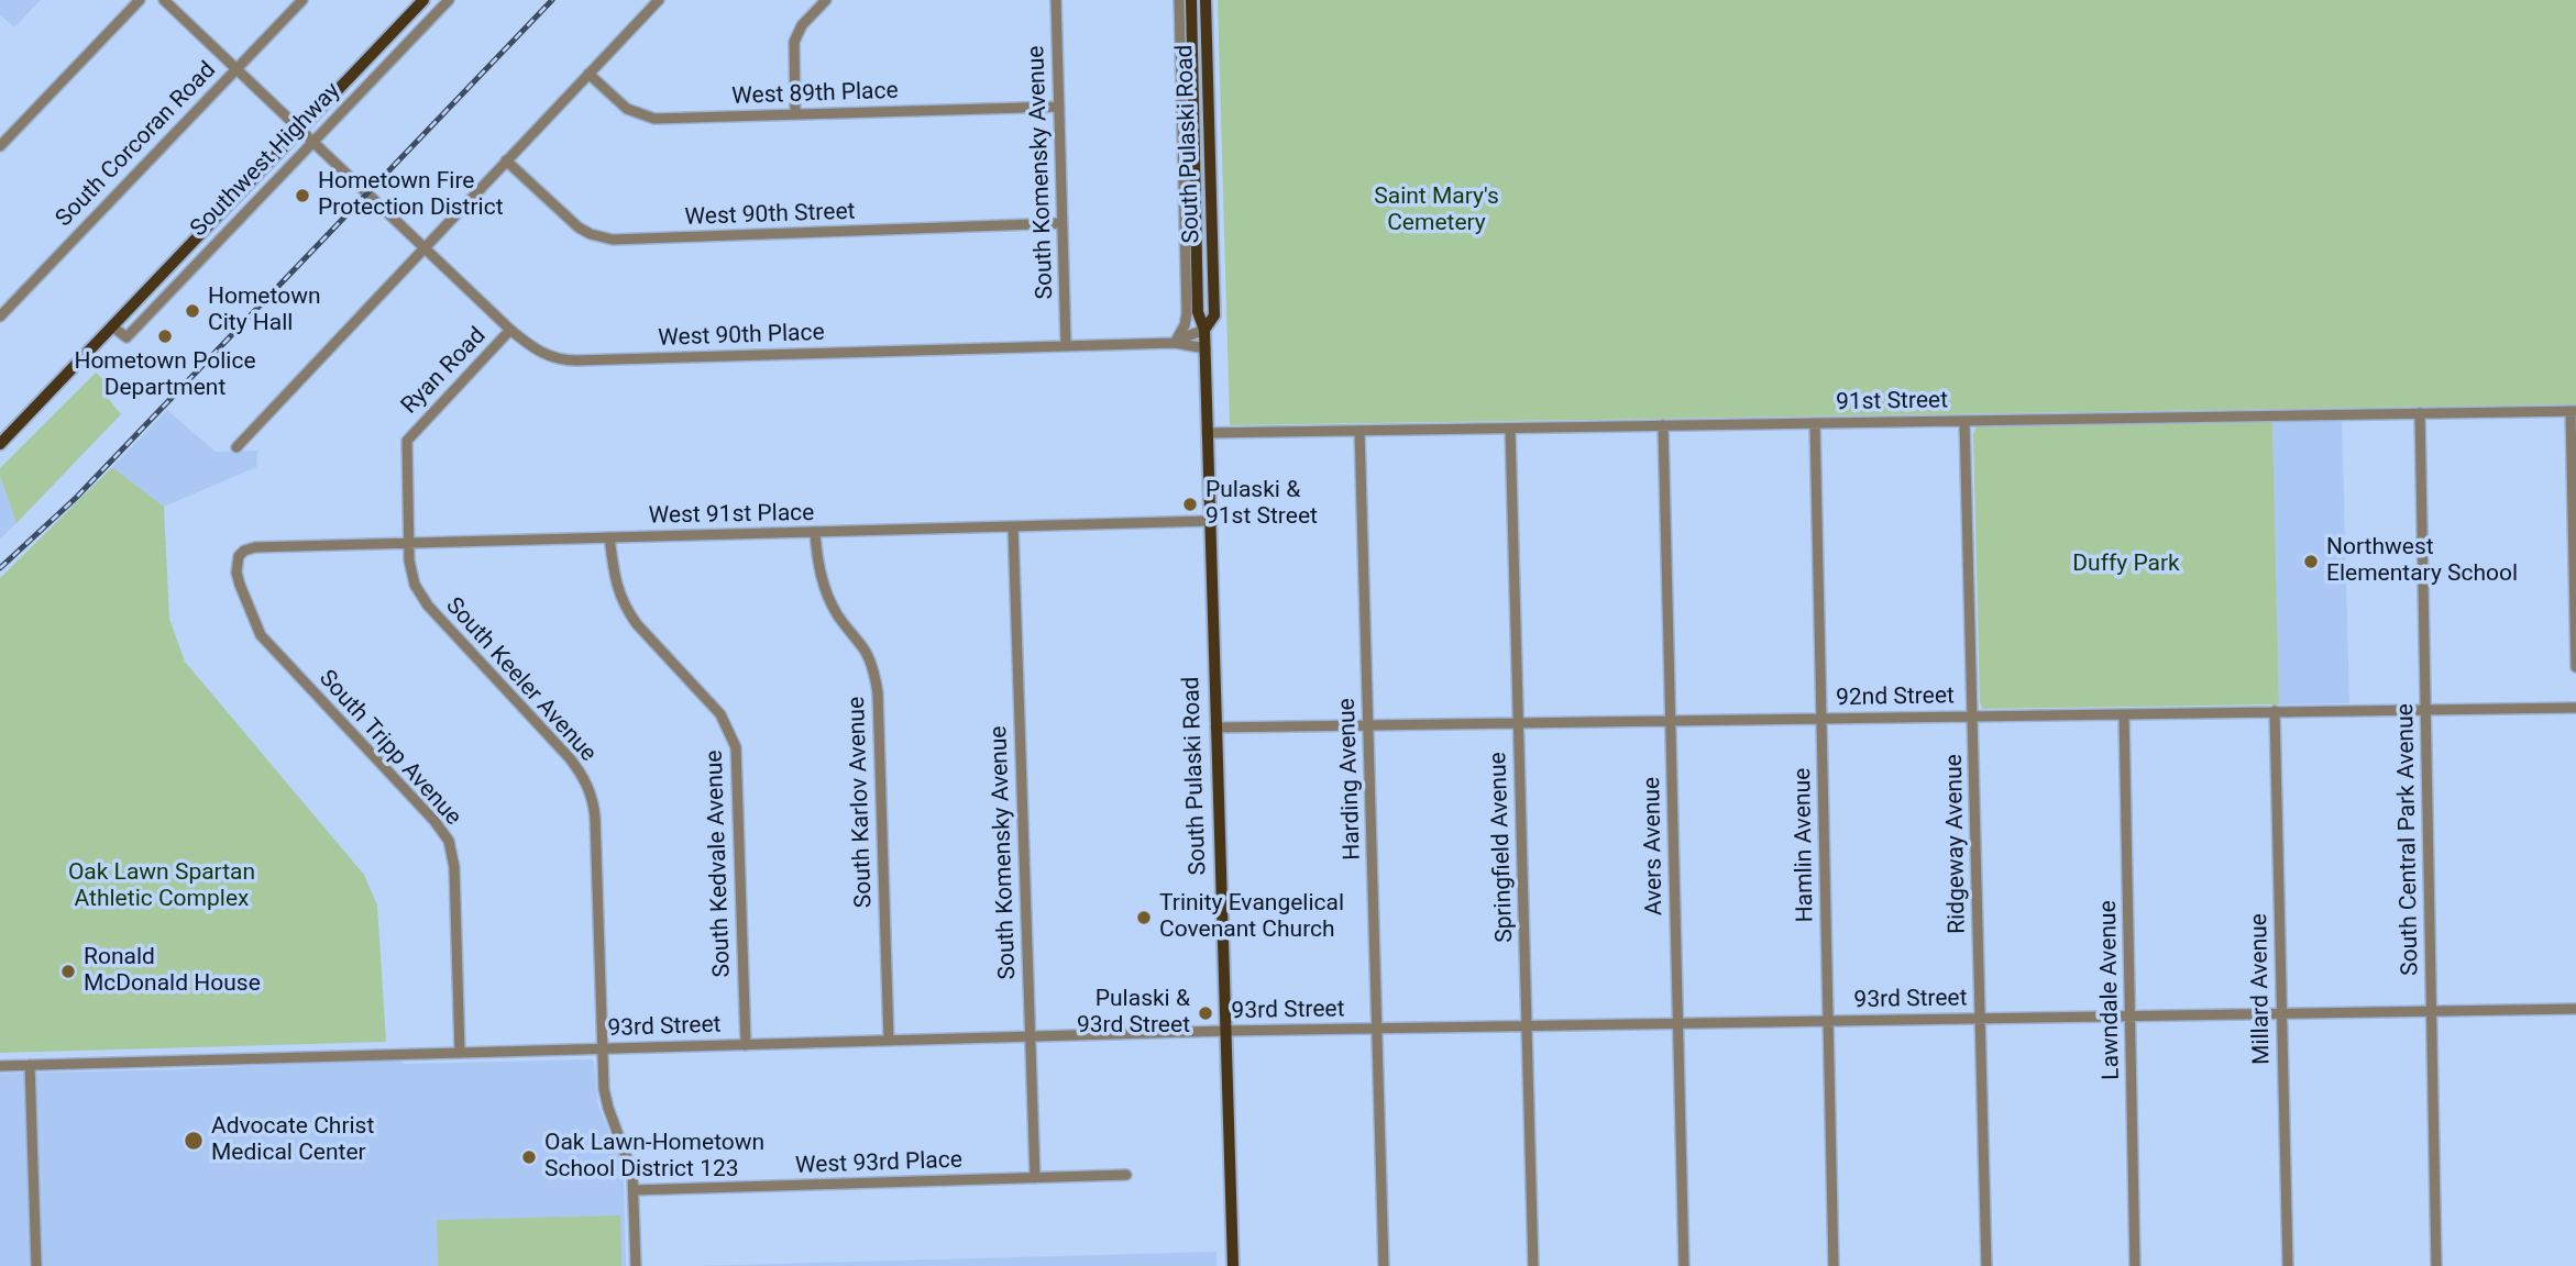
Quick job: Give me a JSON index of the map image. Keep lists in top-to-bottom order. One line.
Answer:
{"streets":{"main road":["South Pulaski Road","Southwest Highway"],"street":["West 89th Place","South Corcoran Road","South Komensky Avenue","West 90th Street","West 90th Place","Ryan Road","91st Street","West 91st Place","South Keeler Avenue","92nd Street","South Tripp Avenue","Harding Avenue","South Karlov Avenue","South Central Park Avenue","Ridgeway Avenue","Hamlin Avenue","Avers Avenue","Springfield Avenue","South Kedvale Avenue","Millard Avenue","Lawndale Avenue","93rd Street","West 93rd Place"]},"crossings":[["West 89th Place","South Komensky Avenue"],["South Pulaski Road","West 90th Place"],["South Pulaski Road","91st Street"],["South Pulaski Road","West 91st Place"],["South Pulaski Road","92nd Street"],["South Pulaski Road","93rd Street"],["South Corcoran Road","West 90th Place"],["Southwest Highway","West 90th Place"],["South Komensky Avenue","West 90th Street"],["South Komensky Avenue","West 90th Place"],["South Komensky Avenue","West 91st Place"],["South Komensky Avenue","93rd Street"],["South Komensky Avenue","West 93rd Place"],["West 90th Place","Ryan Road"],["Ryan Road","South Keeler Avenue"],["91st Street","Harding Avenue"],["91st Street","South Central Park Avenue"],["91st Street","Ridgeway Avenue"],["91st Street","Hamlin Avenue"],["91st Street","Avers Avenue"],["91st Street","Springfield Avenue"],["West 91st Place","South Keeler Avenue"],["West 91st Place","South Tripp Avenue"],["West 91st Place","South Karlov Avenue"],["West 91st Place","South Kedvale Avenue"],["South Keeler Avenue","93rd Street"],["South Keeler Avenue","West 93rd Place"],["92nd Street","Harding Avenue"],["92nd Street","South Central Park Avenue"],["92nd Street","Ridgeway Avenue"],["92nd Street","Hamlin Avenue"],["92nd Street","Avers Avenue"],["92nd Street","Springfield Avenue"],["92nd Street","Millard Avenue"],["92nd Street","Lawndale Avenue"],["South Tripp Avenue","93rd Street"],["Harding Avenue","93rd Street"],["South Karlov Avenue","93rd Street"],["South Central Park Avenue","93rd Street"],["Ridgeway Avenue","93rd Street"],["Hamlin Avenue","93rd Street"],["Avers Avenue","93rd Street"],["Springfield Avenue","93rd Street"],["South Kedvale Avenue","93rd Street"],["Millard Avenue","93rd Street"],["Lawndale Avenue","93rd Street"]],"parks":["Saint Mary's Cemetery","Duffy Park","Oak Lawn Spartan Athletic Complex"],"places":["Hometown Fire Protection District","Hometown City Hall","Hometown Police Department","Pulaski & 91st Street","Northwest Elementary School","Trinity Evangelical Covenant Church","Ronald McDonald House","Pulaski & 93rd Street","Advocate Christ Medical Center","Oak Lawn-Hometown School District 123"]}
